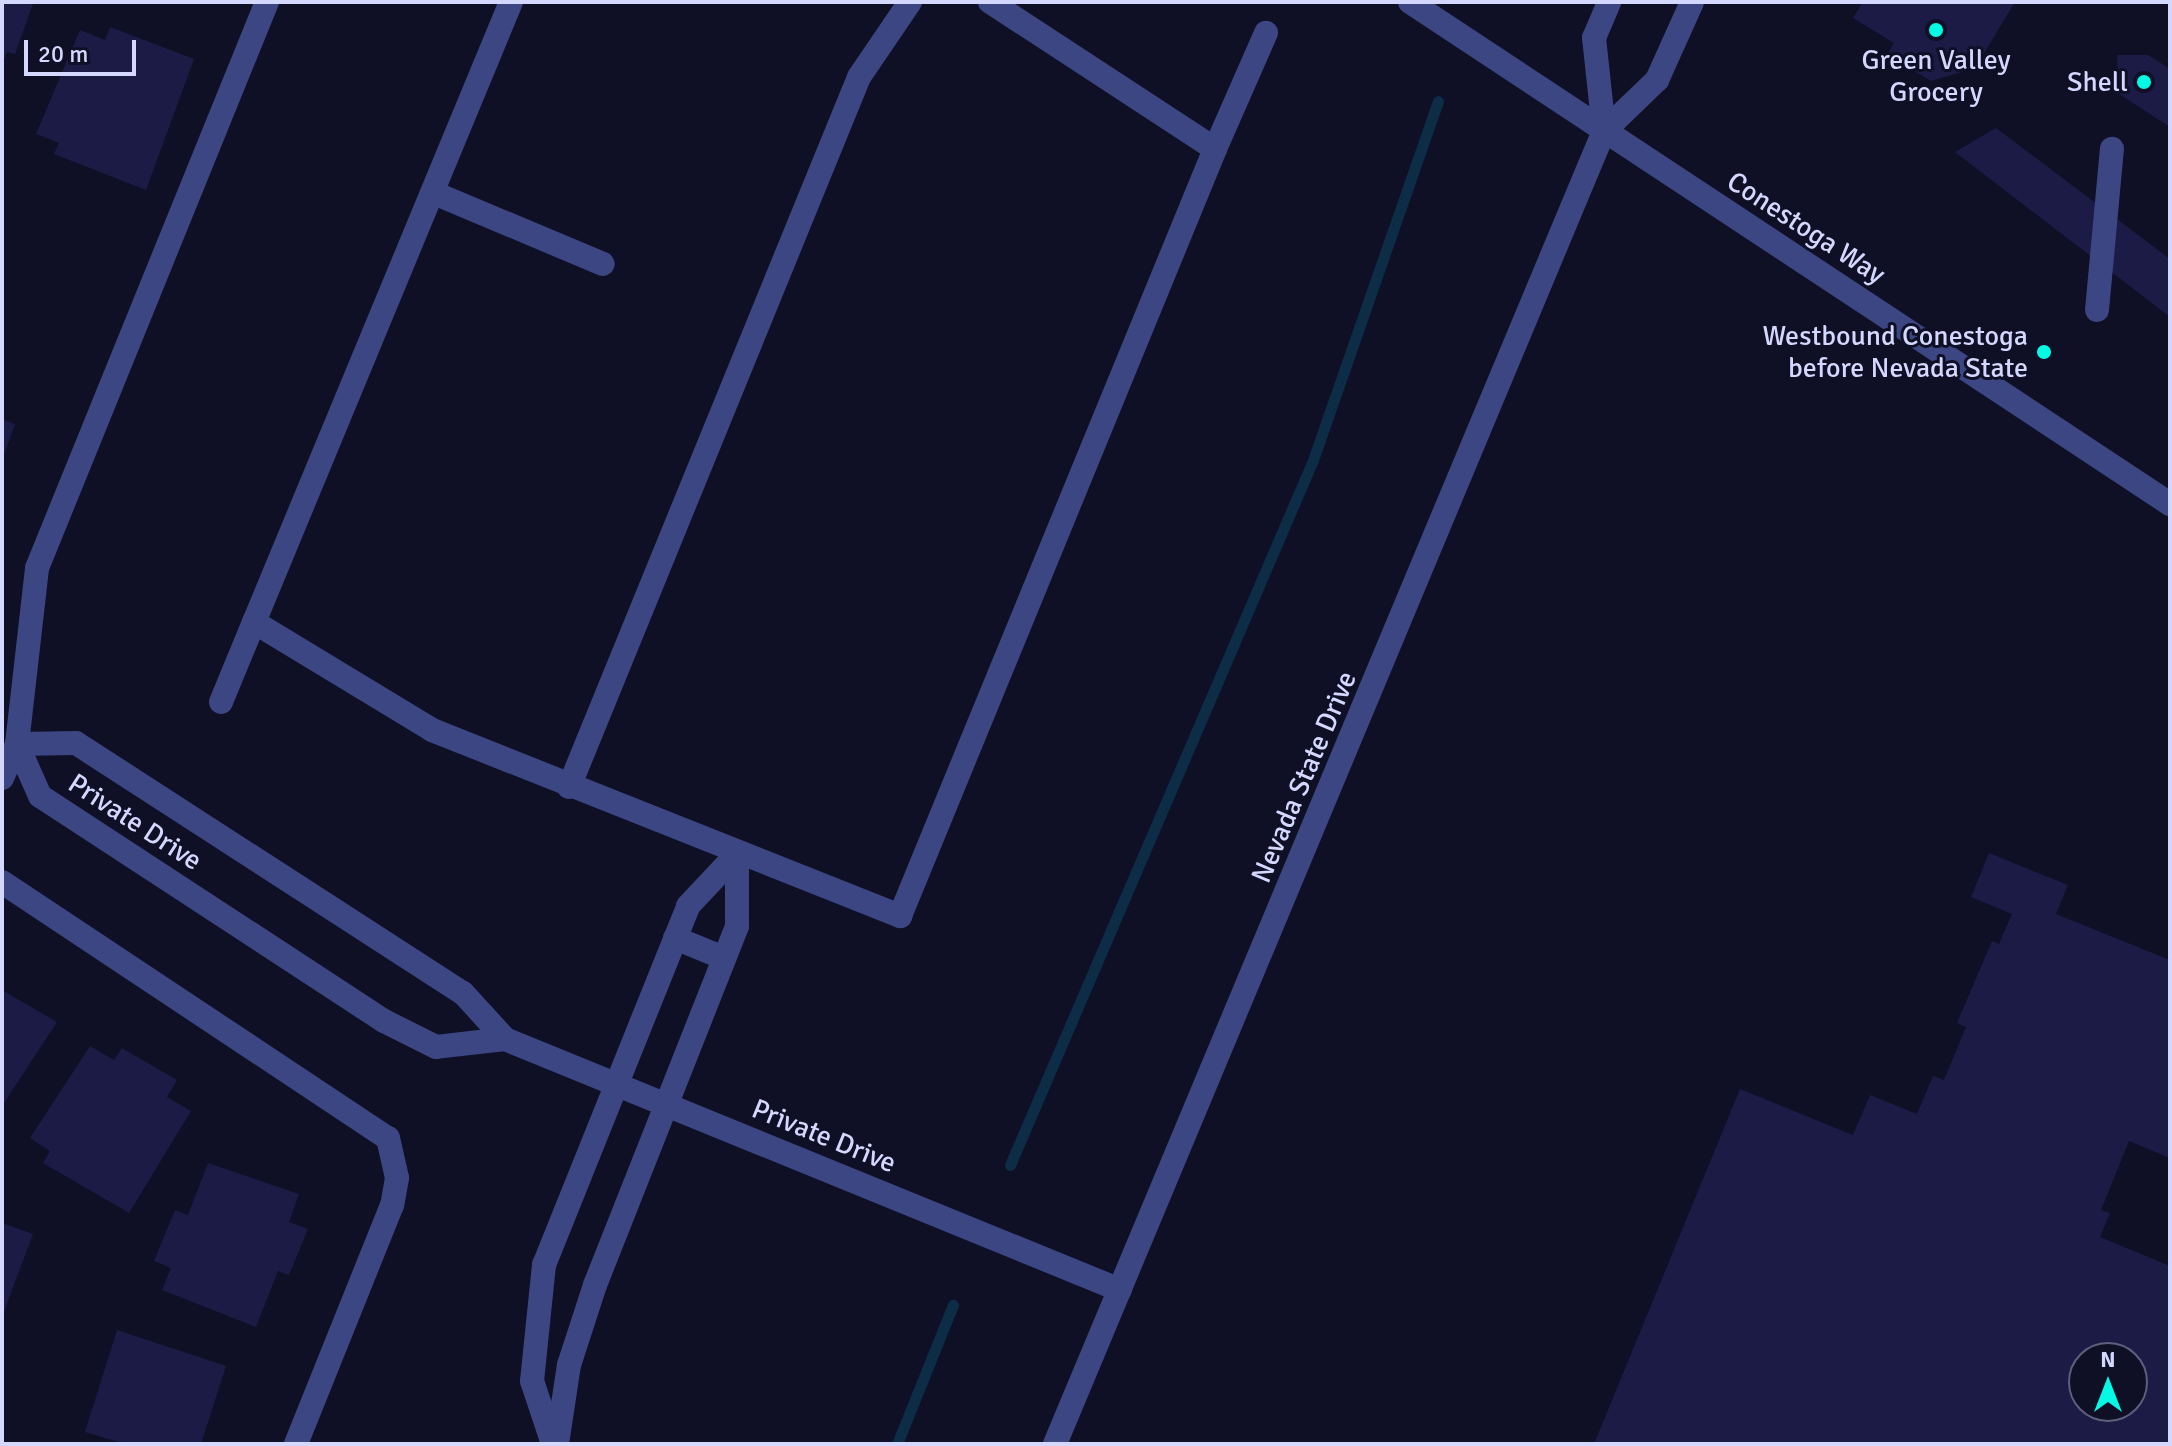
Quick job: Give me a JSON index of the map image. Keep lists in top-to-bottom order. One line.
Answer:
{"streets":{"street":["Conestoga Way","Nevada State Drive","Private Drive"]},"crossings":[["Conestoga Way","Nevada State Drive"],["Nevada State Drive","Private Drive"]],"places":["Green Valley Grocery","Shell","Westbound Conestoga before Nevada State"],"scale_bar":"20 m","north":"top"}
